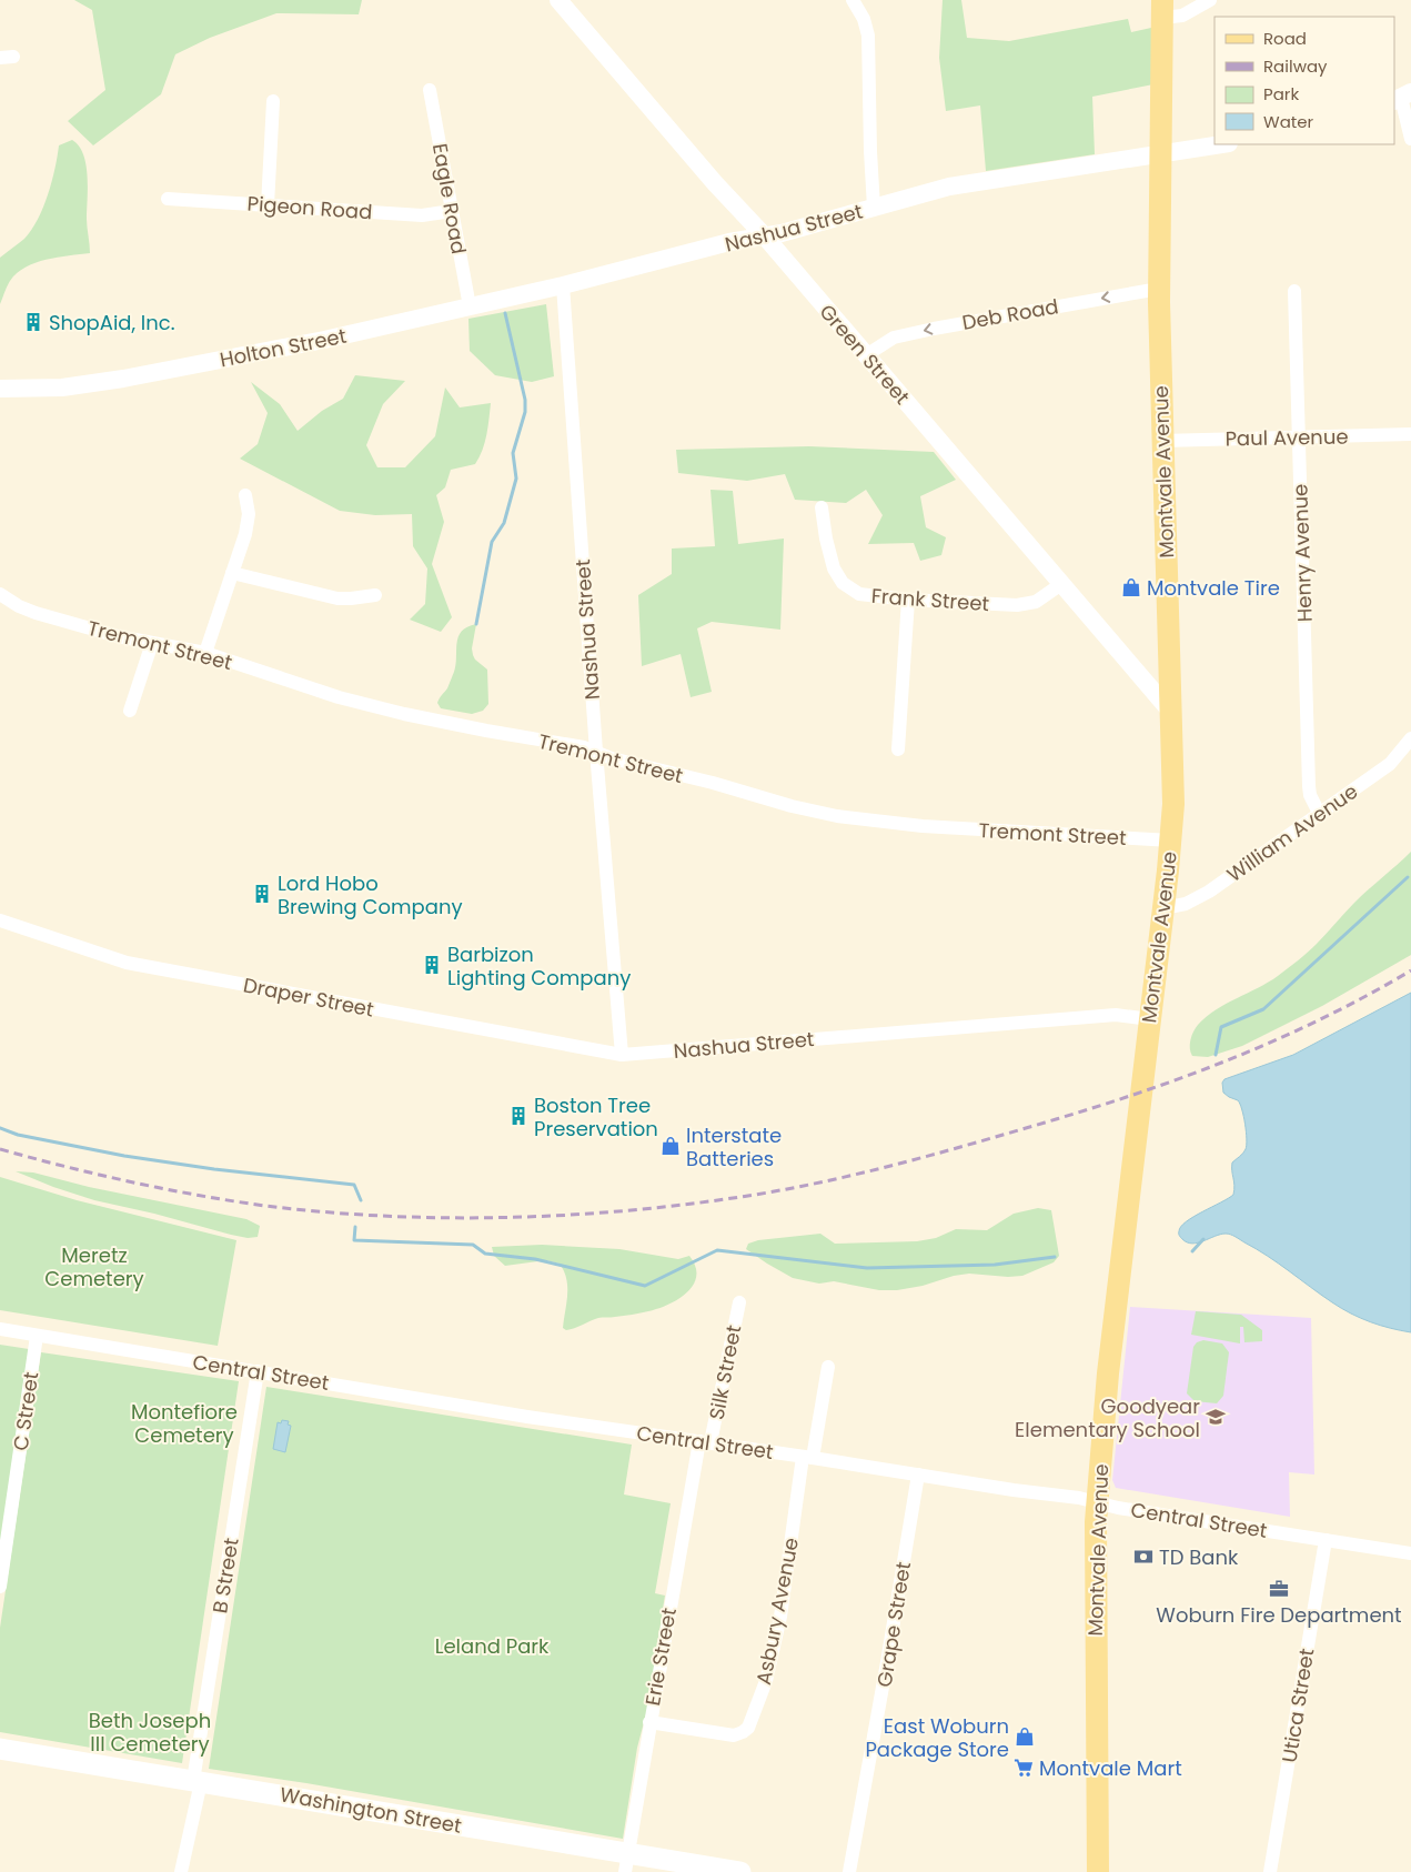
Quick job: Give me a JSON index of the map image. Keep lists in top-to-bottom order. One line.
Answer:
{"streets":{"main road":["Montvale Avenue","Washington Street"],"street":["Eagle Road","Pigeon Road","Nashua Street","Deb Road","Holton Street","Green Street","Paul Avenue","Henry Avenue","Frank Street","Tremont Street","William Avenue","Draper Street","Central Street","Silk Street","C Street","B Street","Asbury Avenue","Grape Street","Erie Street","Utica Street"]},"crossings":[["Eagle Road","Pigeon Road"],["Eagle Road","Holton Street"],["Nashua Street","Holton Street"],["Nashua Street","Green Street"],["Nashua Street","Montvale Avenue"],["Nashua Street","Tremont Street"],["Nashua Street","Draper Street"],["Deb Road","Green Street"],["Deb Road","Montvale Avenue"],["Green Street","Montvale Avenue"],["Green Street","Frank Street"],["Paul Avenue","Montvale Avenue"],["Paul Avenue","Henry Avenue"],["Montvale Avenue","Tremont Street"],["Montvale Avenue","William Avenue"],["Montvale Avenue","Central Street"],["Henry Avenue","William Avenue"],["Central Street","Silk Street"],["Central Street","C Street"],["Central Street","B Street"],["Central Street","Asbury Avenue"],["Central Street","Grape Street"],["Central Street","Erie Street"],["Central Street","Utica Street"],["Silk Street","Erie Street"],["B Street","Washington Street"],["Asbury Avenue","Erie Street"],["Erie Street","Washington Street"]],"one_way":["Deb Road"],"parks":["Meretz Cemetery","Montefiore Cemetery","Leland Park","Beth Joseph III Cemetery"],"places":{"building":["ShopAid, Inc.","Lord Hobo Brewing Company","Barbizon Lighting Company","Boston Tree Preservation"],"shop":["Montvale Tire","Interstate Batteries","East Woburn Package Store"],"school or university":["Goodyear Elementary School"],"bank":["TD Bank"],"office":["Woburn Fire Department"],"supermarket":["Montvale Mart"]},"legend":["Road","Railway","Park","Water"]}
